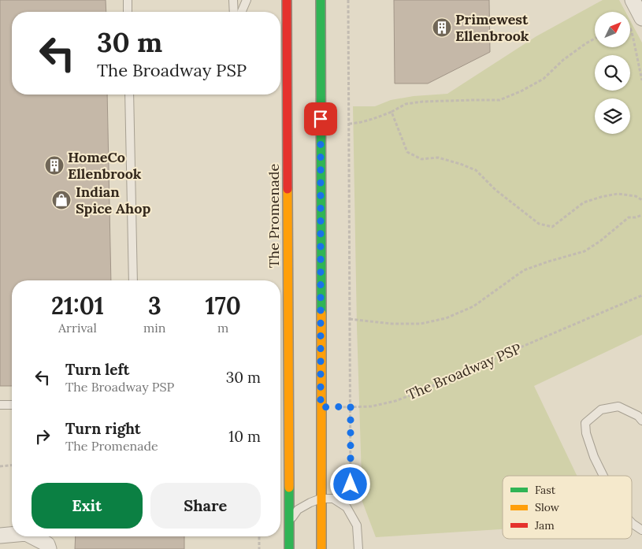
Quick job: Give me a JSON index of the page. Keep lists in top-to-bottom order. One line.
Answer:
{"streets":{"main road":["The Promenade"],"path":["The Broadway PSP"]},"places":{"building":["Primewest Ellenbrook","HomeCo Ellenbrook"],"shop":["Indian Spice Ahop"]},"legend":["Fast","Slow","Jam"],"north":"top right","page":{"turn":["30 m","The Broadway PSP"],"eta":["21:01","Arrival","3","min","170","m"],"list":[{"name":"Turn left","note":"The Broadway PSP","value":"30 m"},{"name":"Turn right","note":"The Promenade","value":"10 m"}],"buttons":["Exit","Share"]}}
